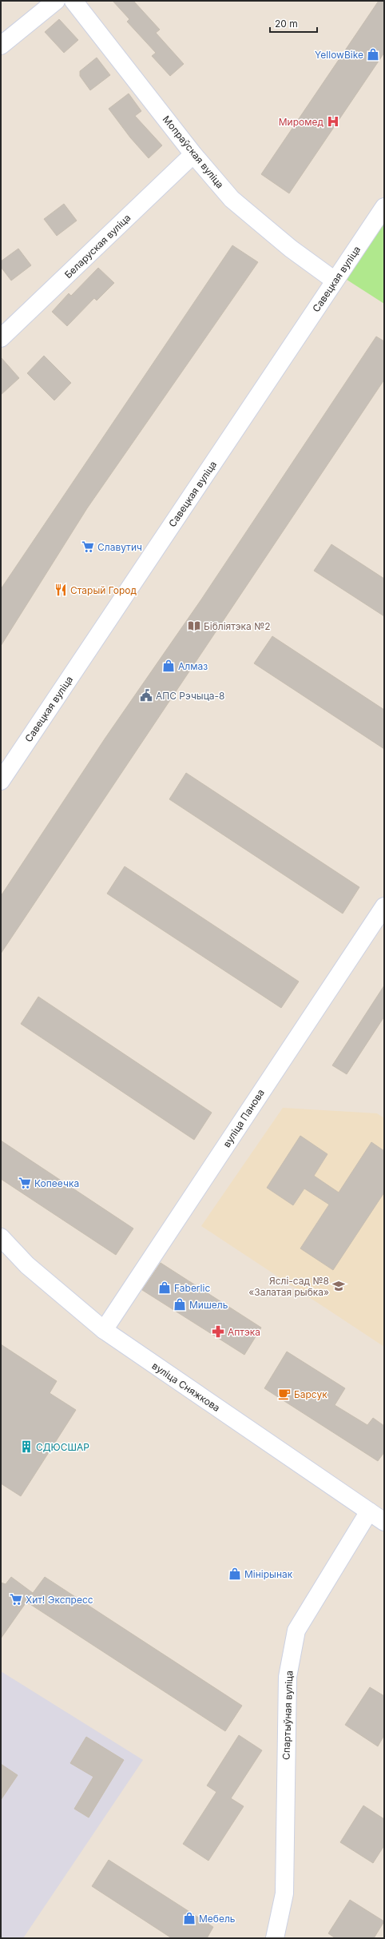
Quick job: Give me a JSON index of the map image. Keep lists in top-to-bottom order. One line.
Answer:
{"streets":{"street":["Мопраўская вуліца","Беларуская вуліца","Савецкая вуліца","вуліца Панова","вуліца Сняжкова","Спартыўная вуліца"]},"crossings":[["Мопраўская вуліца","Беларуская вуліца"],["Мопраўская вуліца","Савецкая вуліца"],["вуліца Панова","вуліца Сняжкова"],["вуліца Сняжкова","Спартыўная вуліца"]],"places":{"shop":["YellowBike","Алмаз","Faberlic","Мишель","Мінірынак","Мебель"],"hospital":["Миромед"],"supermarket":["Славутич","Копеечка","Хит! Экспресс"],"restaurant":["Старый Город"],"library":["Бібліятэка №2"],"public building":["АПС Рэчыца-8"],"school or university":["Яслі-сад №8 «Залатая рыбка»"],"pharmacy":["Аптэка"],"cafe":["Барсук"],"building":["СДЮСШАР"]},"scale_bar":"20 m"}
